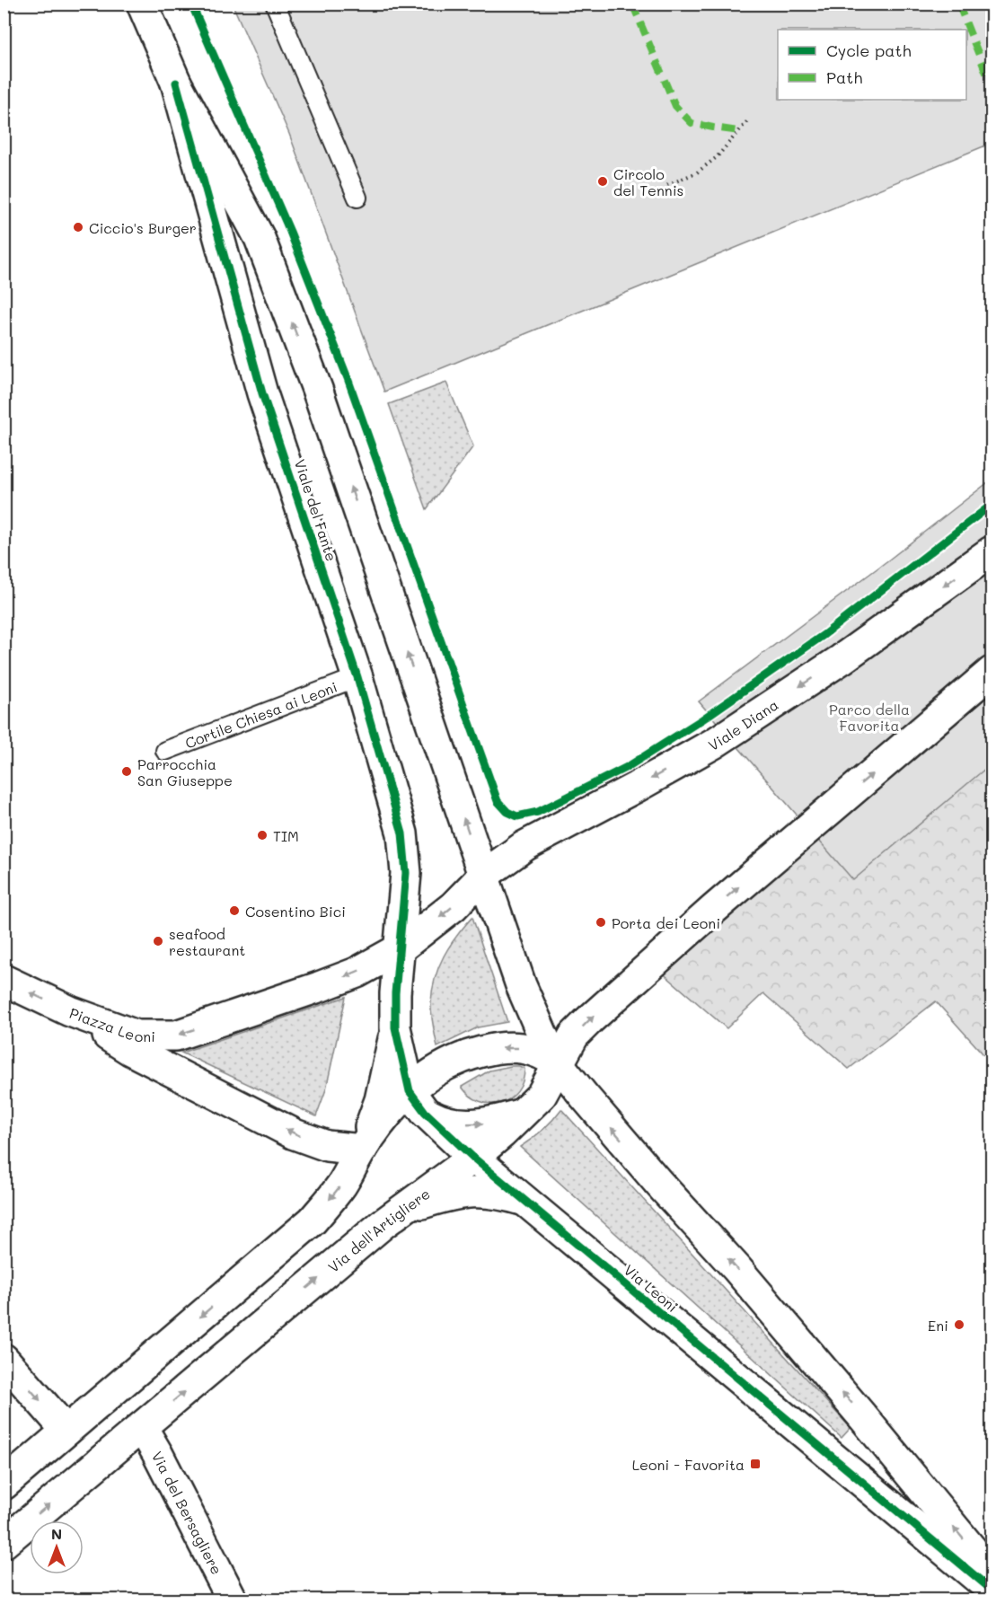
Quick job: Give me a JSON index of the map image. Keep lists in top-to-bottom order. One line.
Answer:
{"streets":{"street":["Viale del Fante","Viale Diana","Piazza Leoni","Via dell'Artigliere","Via Leoni","Via del Bersagliere"],"lane":["Cortile Chiesa ai Leoni"]},"crossings":[["Viale del Fante","Cortile Chiesa ai Leoni"],["Viale del Fante","Viale Diana"],["Viale del Fante","Piazza Leoni"],["Viale Diana","Piazza Leoni"],["Via dell'Artigliere","Via Leoni"],["Via dell'Artigliere","Via del Bersagliere"]],"parks":["Parco della Favorita"],"places":{"other":["Circolo del Tennis","Ciccio's Burger","Parrocchia San Giuseppe","TIM","Cosentino Bici","Porta dei Leoni","seafood restaurant","Eni"],"transit":["Leoni - Favorita"]},"legend":["Cycle path","Path"],"north":"top"}
